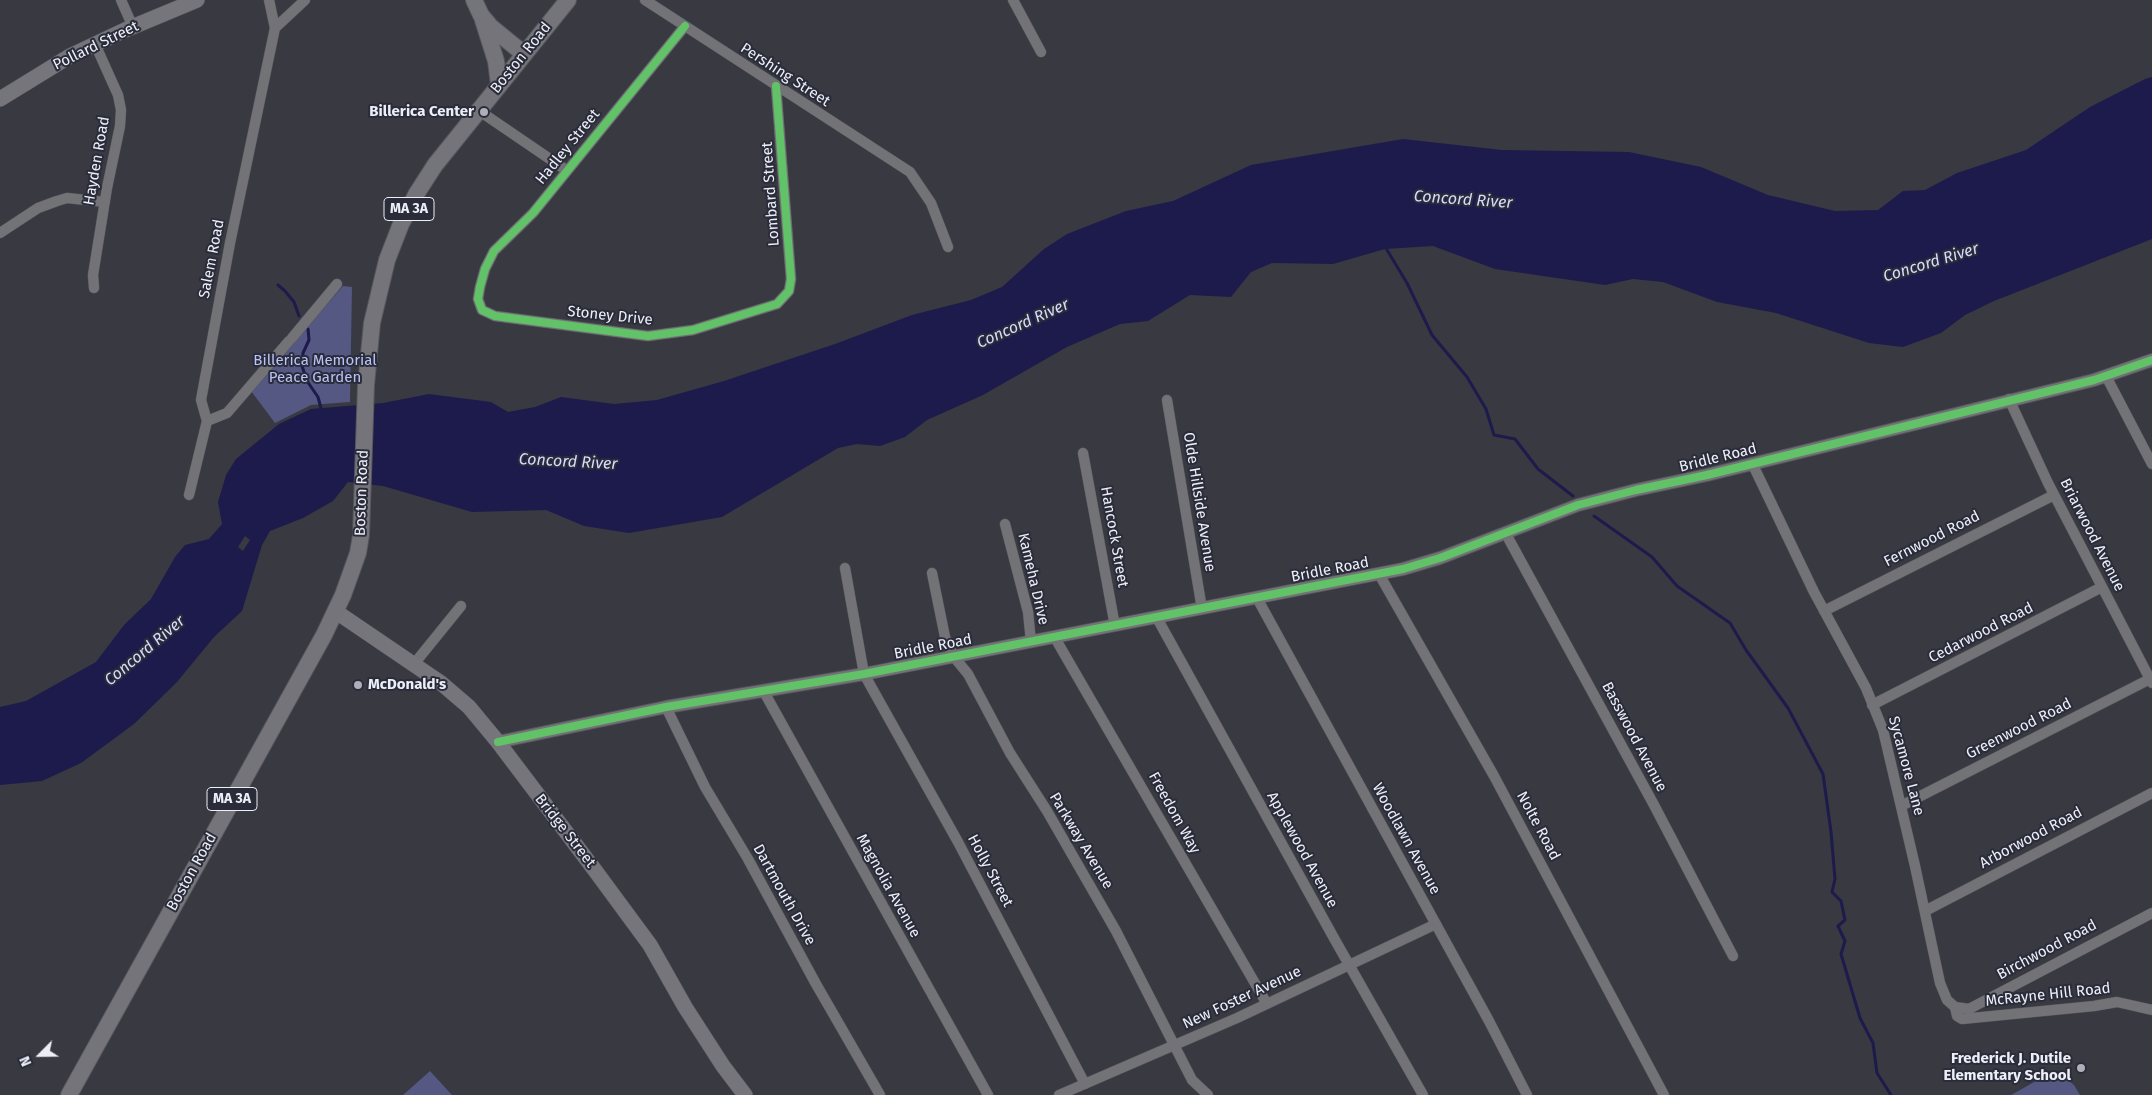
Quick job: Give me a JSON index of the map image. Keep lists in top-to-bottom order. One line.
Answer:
{"streets":{"main road":["Pollard Street","Boston Road","MA 3A","Bridge Street"],"street":["Pershing Street","Hadley Street","Hayden Road","Lombard Street","Salem Road","Stoney Drive","Bridle Road","Olde Hillside Avenue","Briarwood Avenue","Hancock Street","Fernwood Road","Kameha Drive","Cedarwood Road","Greenwood Road","Basswood Avenue","Sycamore Lane","Freedom Way","Nolte Road","Arborwood Road","Woodlawn Avenue","Parkway Avenue","Applewood Avenue","Holly Street","Magnolia Avenue","Dartmouth Drive","Birchwood Road","McRayne Hill Road","New Foster Avenue"]},"crossings":[["Pollard Street","Hayden Road"],["Boston Road","Bridge Street"],["Pershing Street","Hadley Street"],["Pershing Street","Lombard Street"],["Hadley Street","Stoney Drive"],["Lombard Street","Stoney Drive"],["Bridle Road","Olde Hillside Avenue"],["Bridle Road","Briarwood Avenue"],["Bridle Road","Hancock Street"],["Bridle Road","Kameha Drive"],["Bridle Road","Basswood Avenue"],["Bridle Road","Sycamore Lane"],["Bridle Road","Freedom Way"],["Bridle Road","Nolte Road"],["Bridle Road","Bridge Street"],["Bridle Road","Woodlawn Avenue"],["Bridle Road","Parkway Avenue"],["Bridle Road","Applewood Avenue"],["Bridle Road","Holly Street"],["Bridle Road","Magnolia Avenue"],["Bridle Road","Dartmouth Drive"],["Briarwood Avenue","Fernwood Road"],["Briarwood Avenue","Cedarwood Road"],["Briarwood Avenue","Greenwood Road"],["Fernwood Road","Sycamore Lane"],["Cedarwood Road","Sycamore Lane"],["Greenwood Road","Sycamore Lane"],["Sycamore Lane","Arborwood Road"],["Sycamore Lane","Birchwood Road"],["Sycamore Lane","McRayne Hill Road"],["Freedom Way","New Foster Avenue"],["Woodlawn Avenue","New Foster Avenue"],["Parkway Avenue","New Foster Avenue"],["Applewood Avenue","New Foster Avenue"],["Holly Street","New Foster Avenue"],["Birchwood Road","McRayne Hill Road"]],"water":["Concord River"],"parks":["Billerica Memorial Peace Garden"],"places":["Billerica Center","McDonald's","Frederick J. Dutile Elementary School"],"north":"bottom left"}
